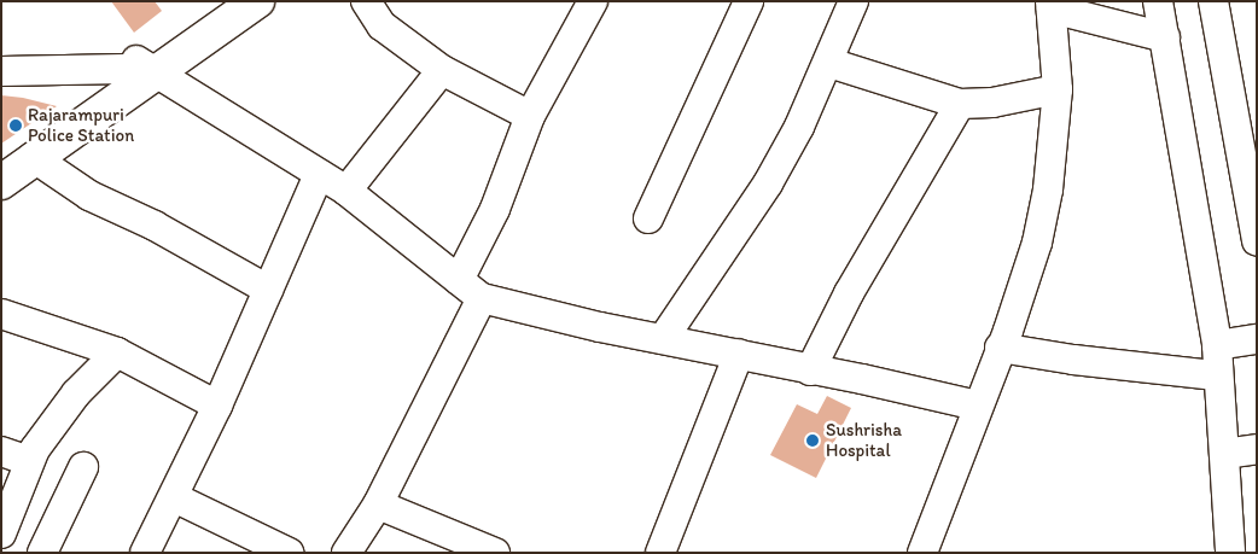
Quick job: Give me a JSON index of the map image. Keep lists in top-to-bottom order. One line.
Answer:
{"places":["Rajarampuri Police Station","Sushrisha Hospital"]}
